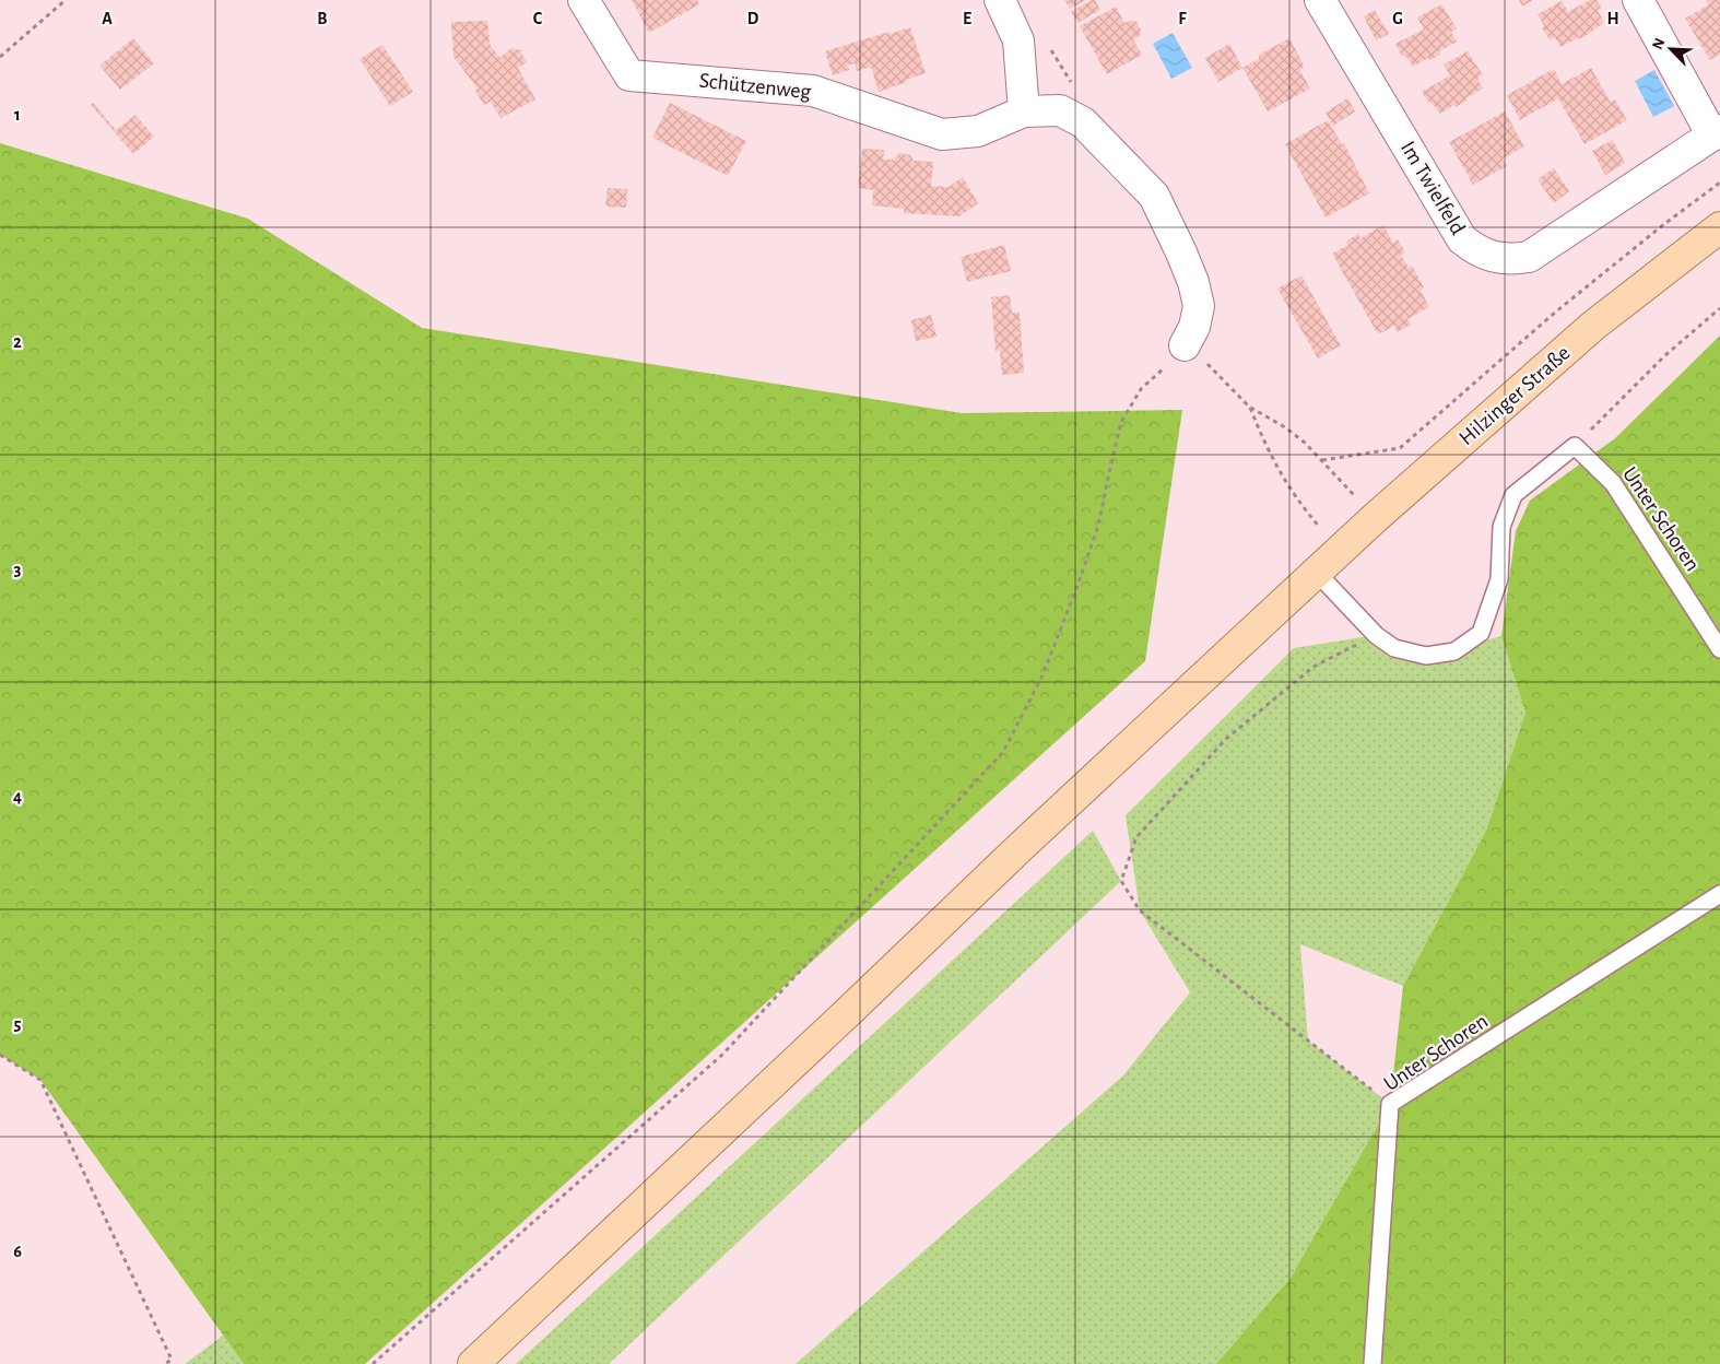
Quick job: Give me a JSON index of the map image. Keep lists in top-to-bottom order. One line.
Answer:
{"streets":{"main road":["Hilzinger Straße"],"street":["Schützenweg","Im Twielfeld"],"lane":["Unter Schoren"]},"north":"top left","grid":{"columns":["A","B","C","D","E","F","G","H"],"rows":["1","2","3","4","5","6"]}}
